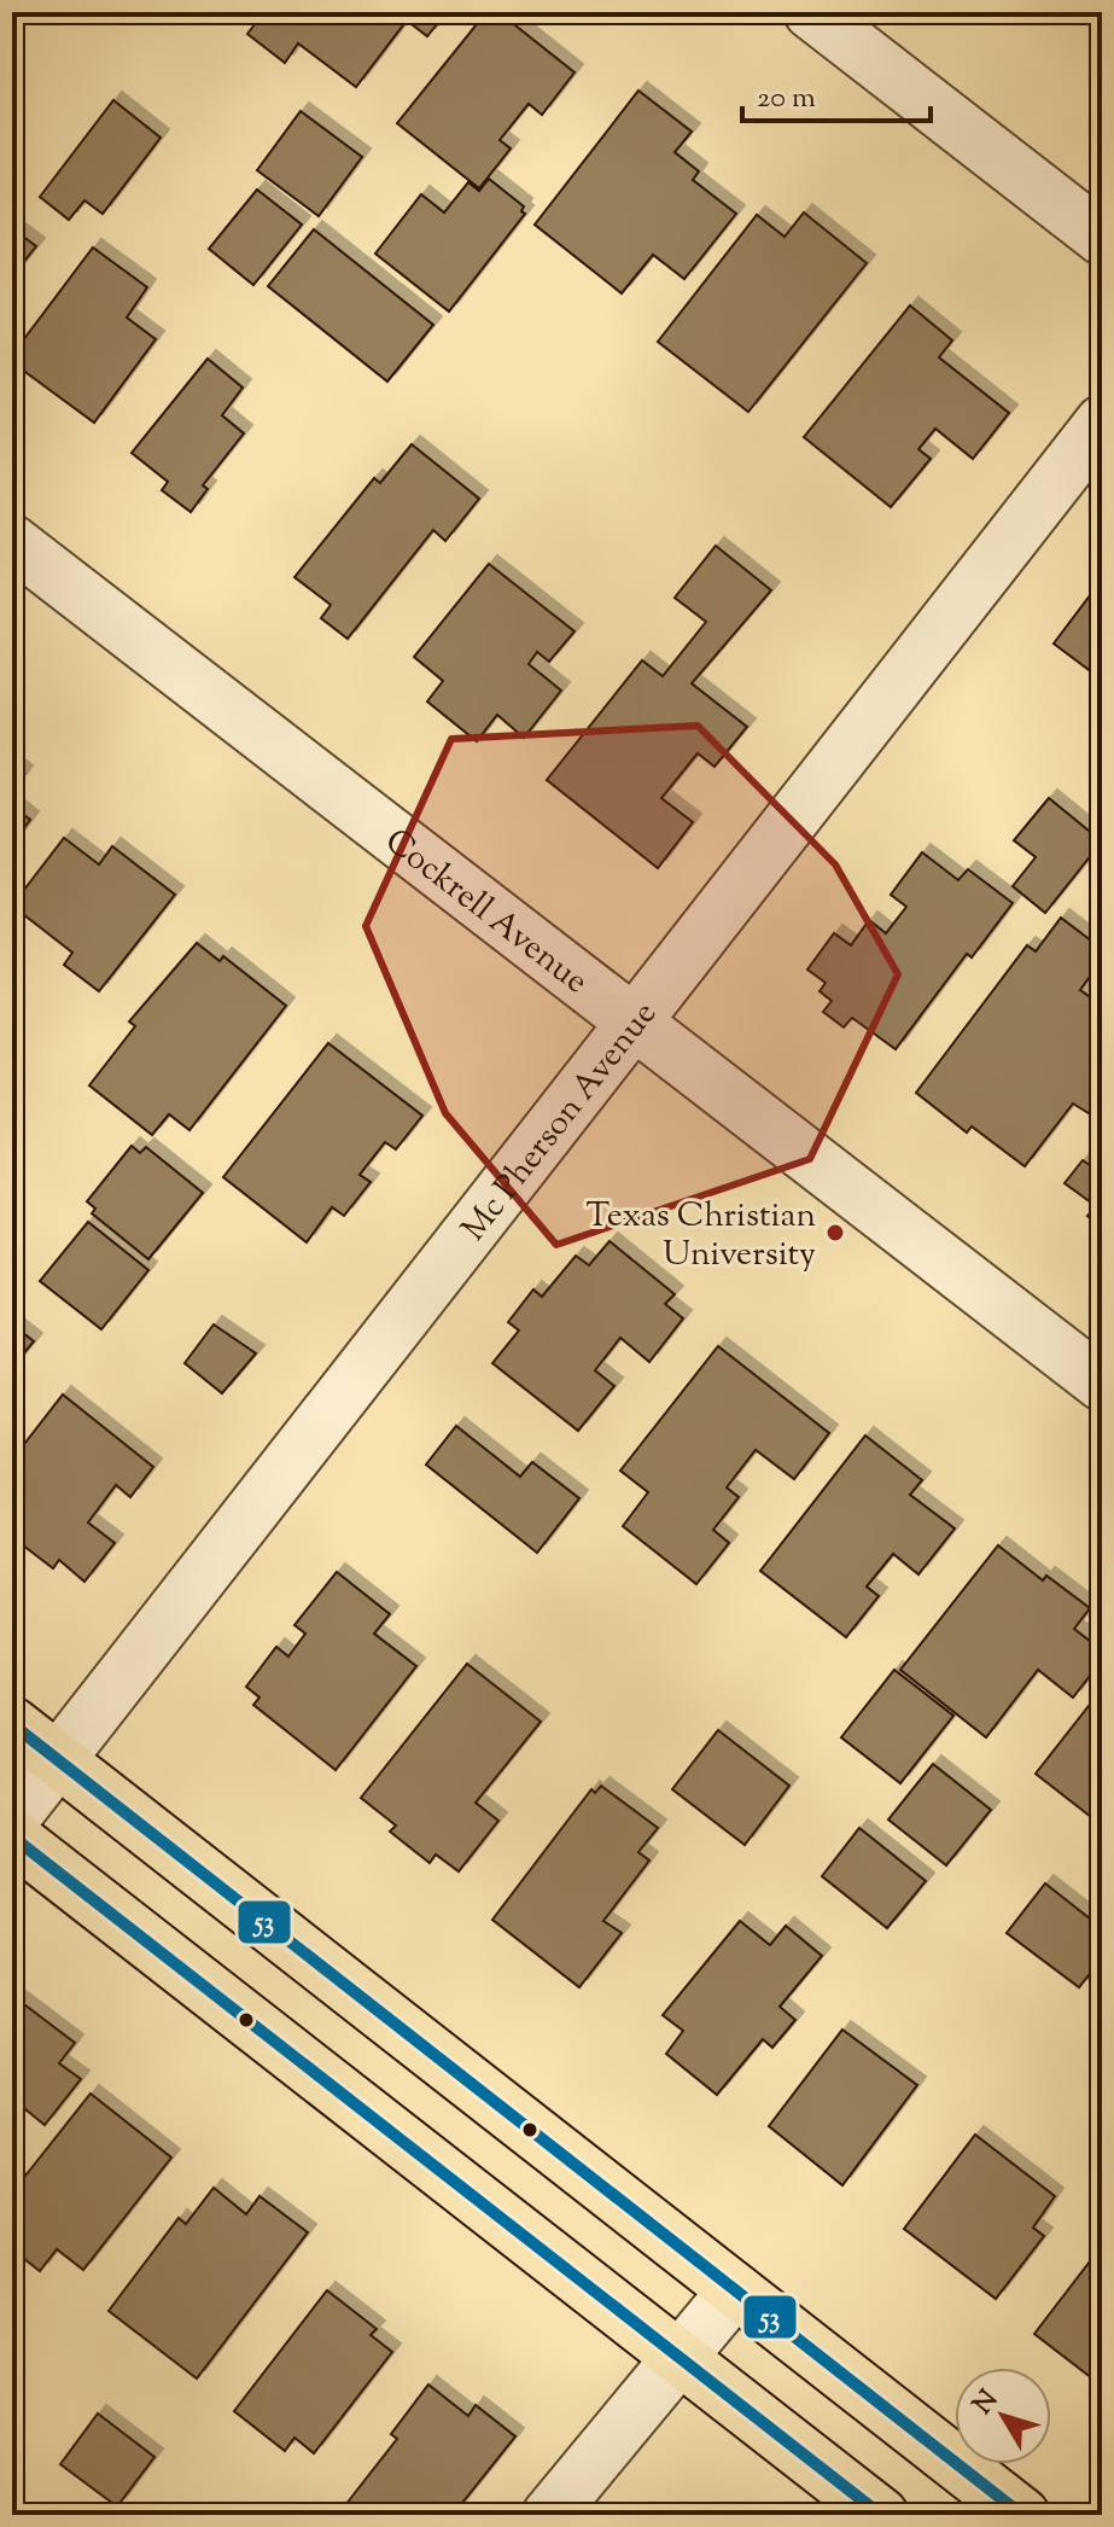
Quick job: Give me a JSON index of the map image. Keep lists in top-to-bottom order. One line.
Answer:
{"streets":{"street":["Cockrell Avenue","Mc Pherson Avenue"]},"crossings":[["Cockrell Avenue","Mc Pherson Avenue"]],"places":["Texas Christian University"],"lines":["transit line 53"],"scale_bar":"20 m","north":"top left"}
